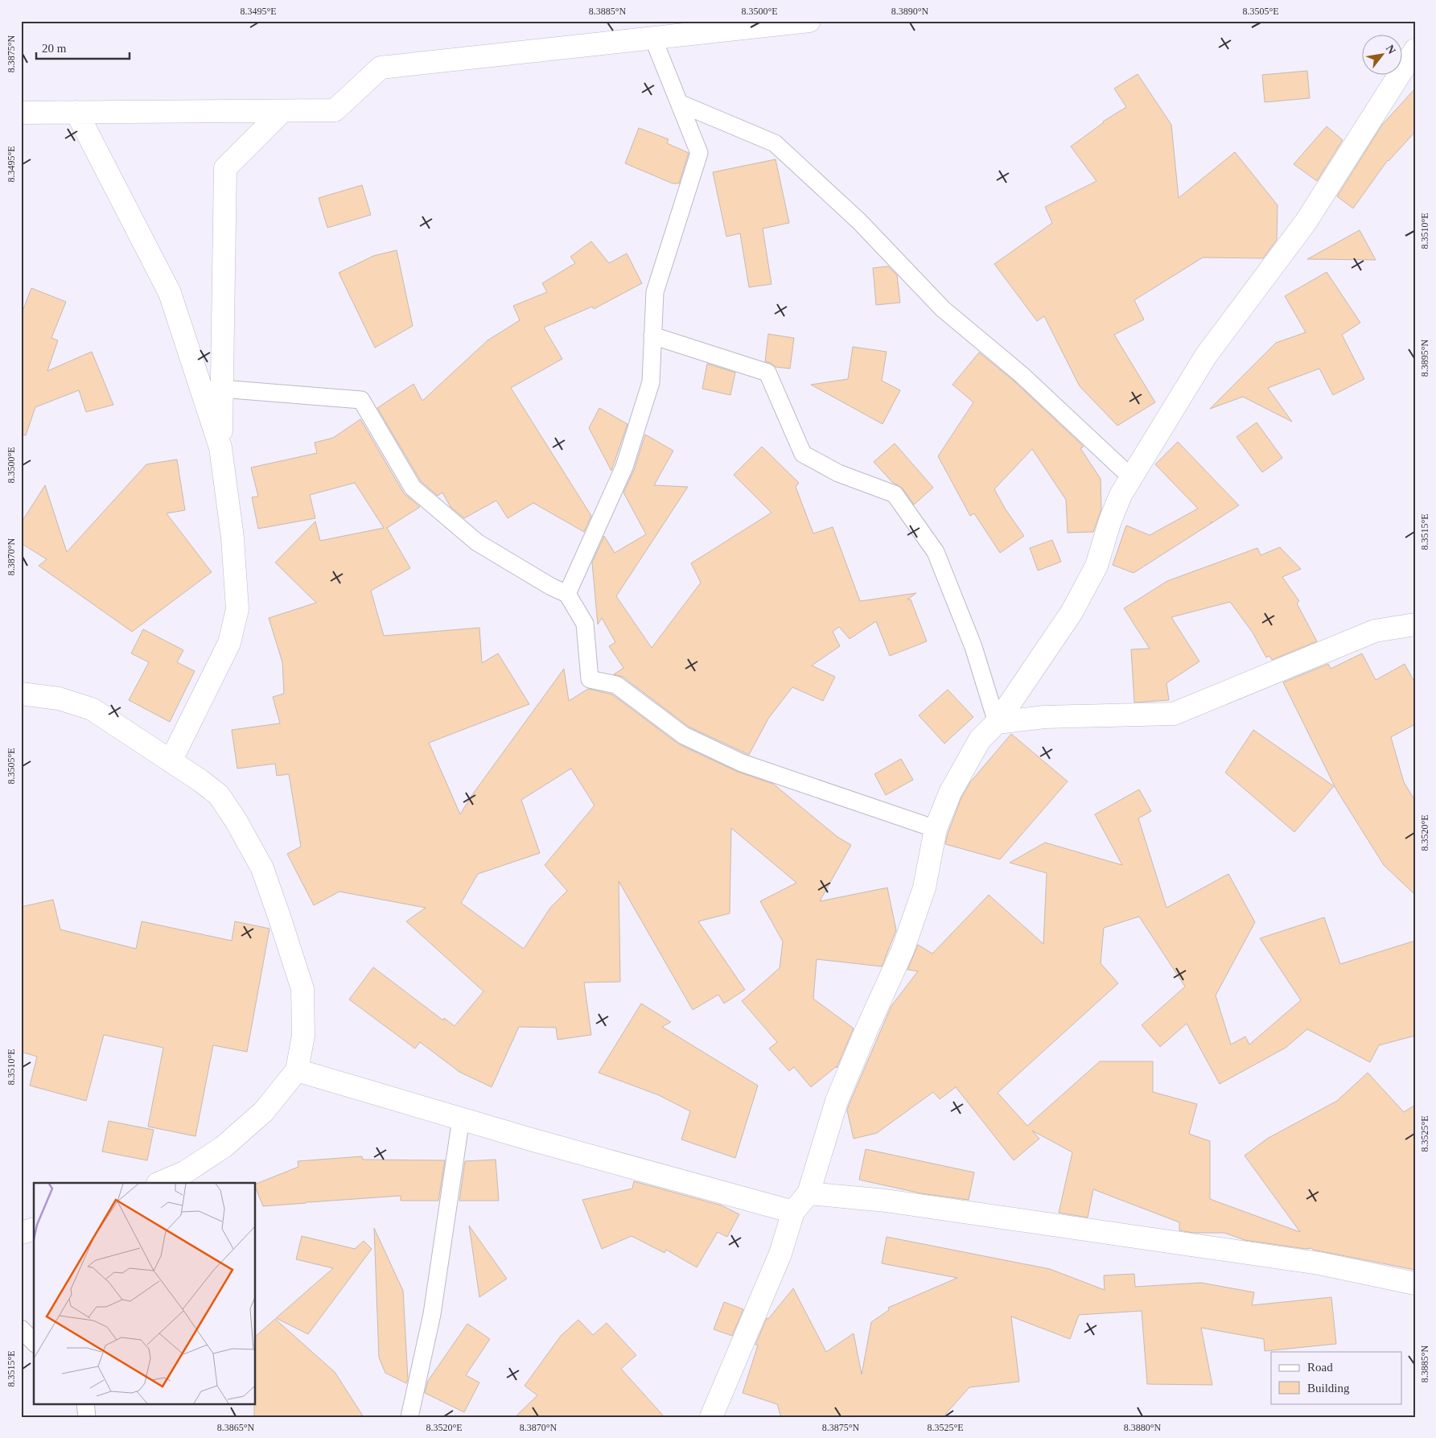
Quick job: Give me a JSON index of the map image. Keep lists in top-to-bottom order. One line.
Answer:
{"legend":["Road","Building"],"scale_bar":"20 m","north":"top right","coordinates":["8.3495°E","8.3885°N","8.3500°E","8.3890°N","8.3505°E","8.3875°N","8.3510°E","8.3895°N","8.3515°E","8.3870°N","8.3520°E","8.3525°E","8.3865°N","8.3880°N"]}
